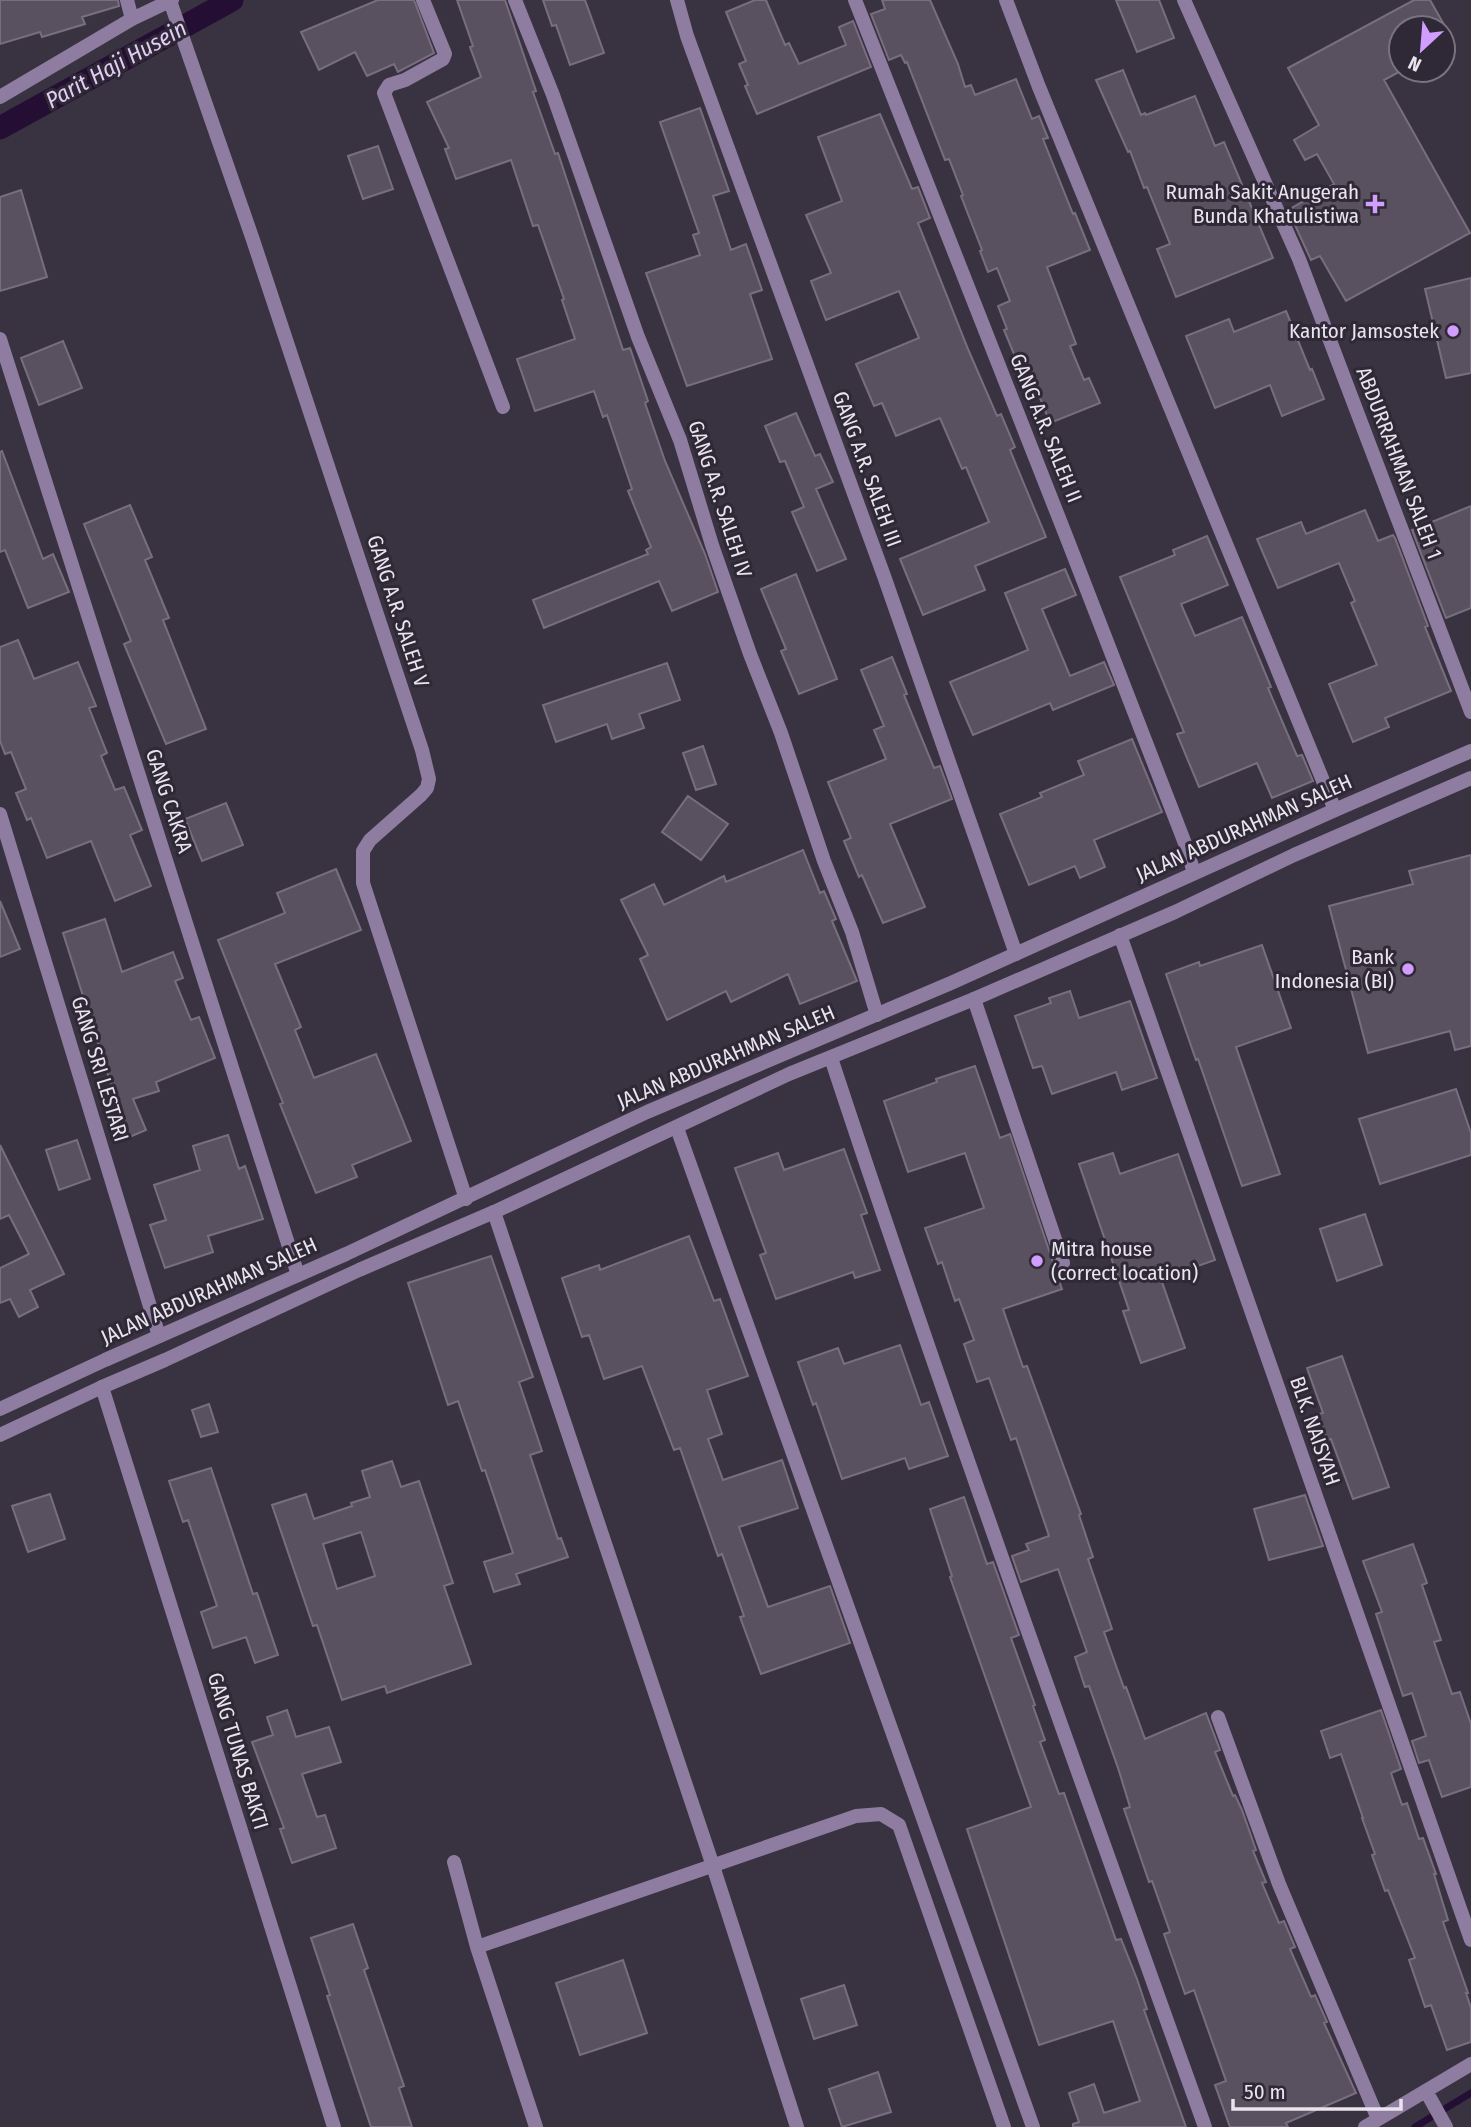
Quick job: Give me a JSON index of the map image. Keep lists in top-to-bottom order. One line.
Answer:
{"streets":{"street":["GANG A.R. SALEH II","ABDURRAHMAN SALEH 1","GANG A.R. SALEH III","GANG A.R. SALEH IV","GANG A.R. SALEH V","GANG CAKRA","JALAN ABDURAHMAN SALEH","GANG SRI LESTARI","BLK. NAISYAH","GANG TUNAS BAKTI"]},"crossings":[["GANG A.R. SALEH II","JALAN ABDURAHMAN SALEH"],["GANG A.R. SALEH III","JALAN ABDURAHMAN SALEH"],["GANG A.R. SALEH IV","JALAN ABDURAHMAN SALEH"],["GANG A.R. SALEH V","JALAN ABDURAHMAN SALEH"],["GANG CAKRA","JALAN ABDURAHMAN SALEH"],["JALAN ABDURAHMAN SALEH","GANG SRI LESTARI"],["JALAN ABDURAHMAN SALEH","BLK. NAISYAH"],["JALAN ABDURAHMAN SALEH","GANG TUNAS BAKTI"]],"water":["Parit Haji Husein"],"places":{"health":["Rumah Sakit Anugerah Bunda Khatulistiwa"],"other":["Kantor Jamsostek","Bank Indonesia (BI)","Mitra house (correct location)"]},"scale_bar":"50 m","north":"bottom left"}
